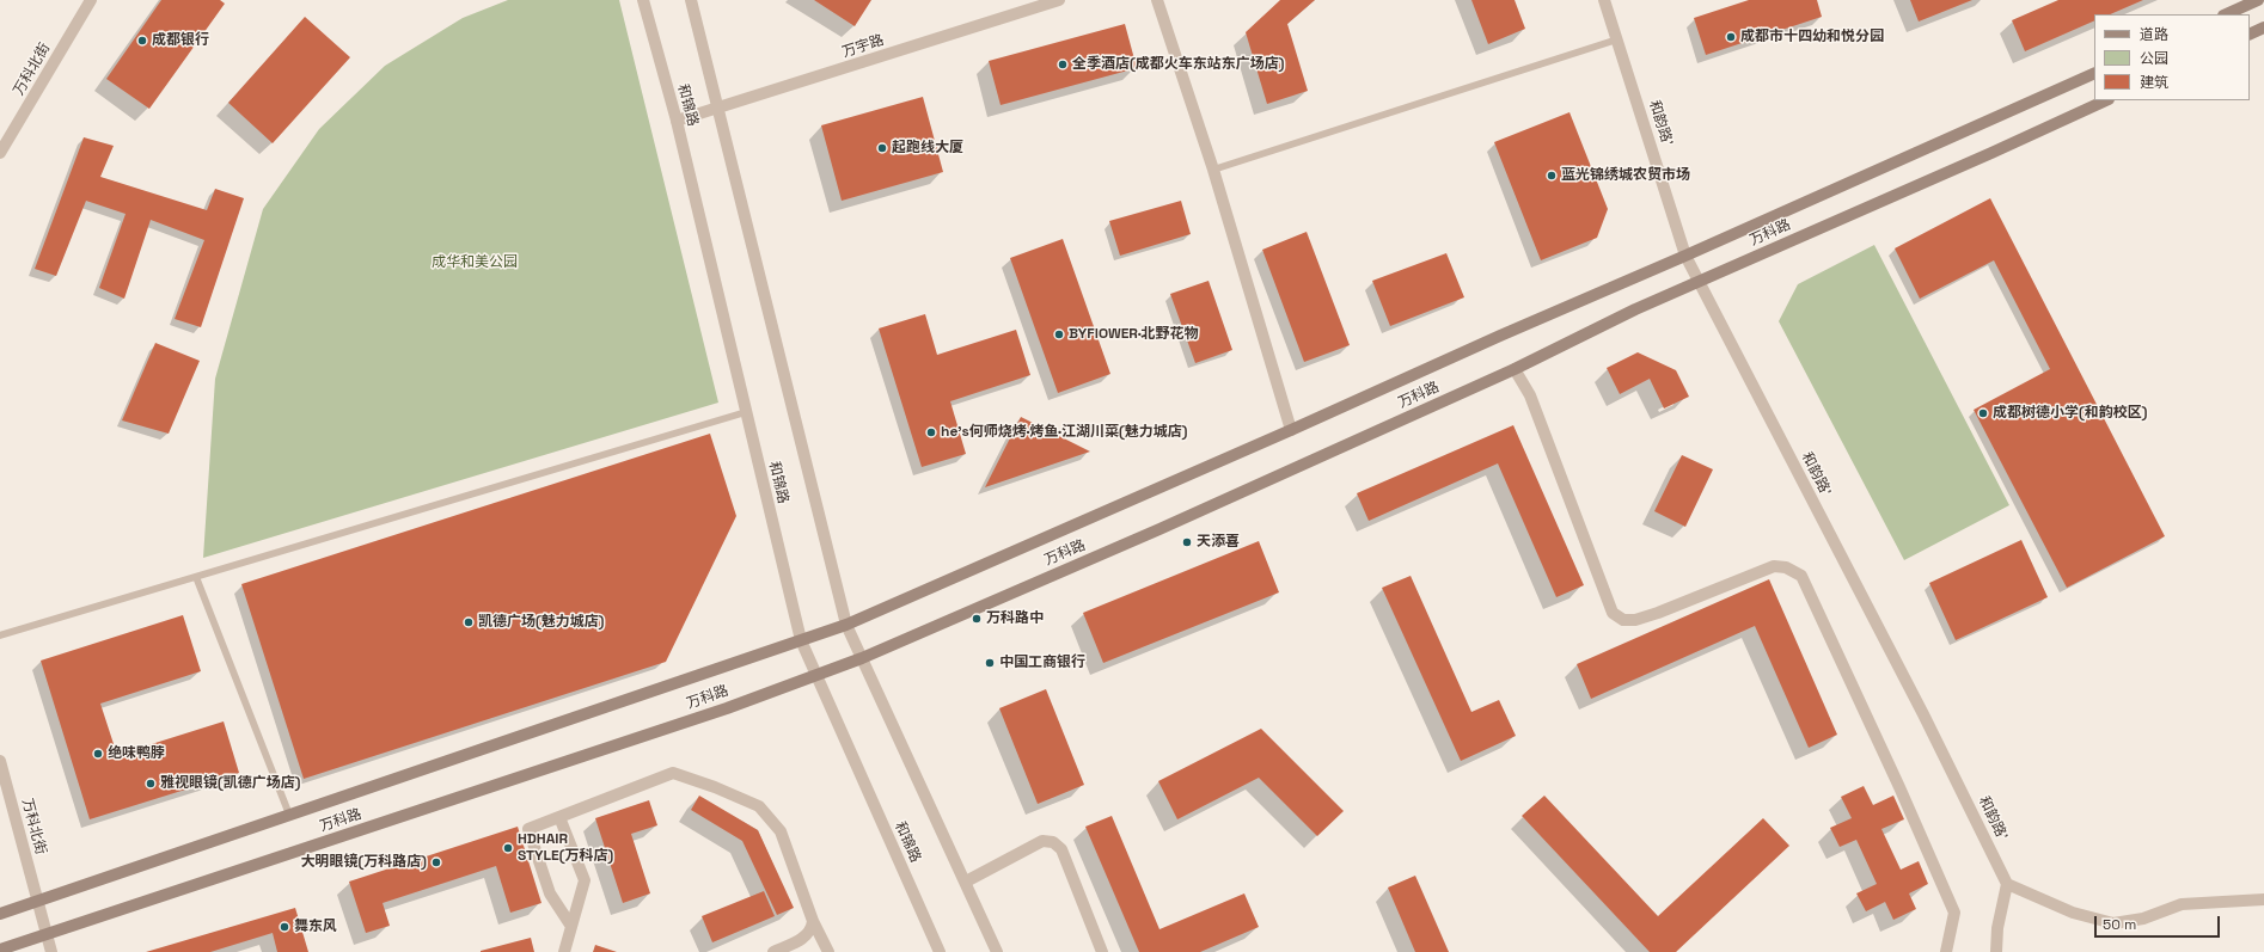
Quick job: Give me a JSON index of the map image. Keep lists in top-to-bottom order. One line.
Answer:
{"streets":{"main road":["万科路"],"street":["万宇路","万科北街","和锦路","和韵路’"]},"crossings":[["万宇路","和锦路"],["万科北街","万科路"],["和锦路","万科路"],["和韵路’","万科路"]],"parks":["成华和美公园"],"places":["成都市十四幼和悦分园","成都银行","全季酒店(成都火车东站东广场店)","起跑线大厦","蓝光锦绣城农贸市场","BYFlOWER·北野花物","成都树德小学(和韵校区)","he's何师烧烤·烤鱼·江湖川菜(魅力城店)","天添喜","万科路中","凯德广场(魅力城店)","中国工商银行","绝味鸭脖","雅视眼镜(凯德广场店)","HDHAIR STYLE(万科店)","大明眼镜(万科路店)","舞东风"],"legend":["道路","公园","建筑"],"scale_bar":"50 m"}
